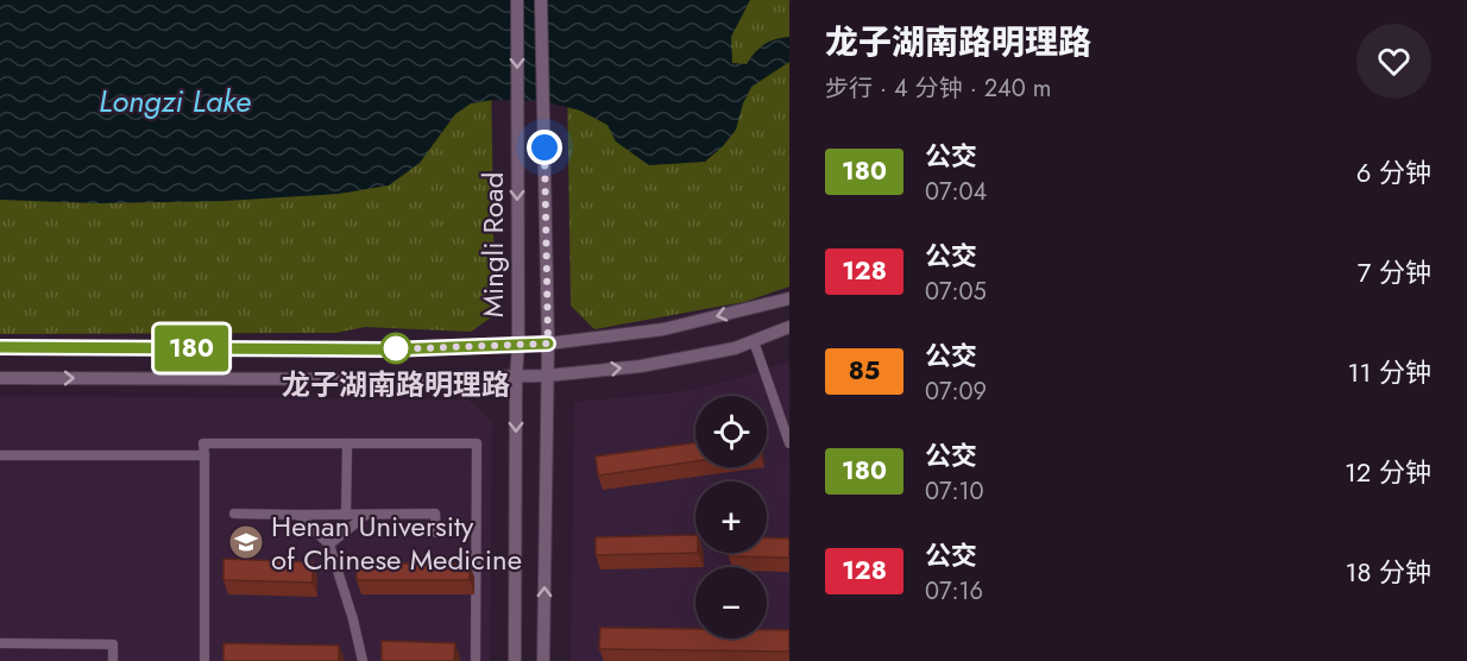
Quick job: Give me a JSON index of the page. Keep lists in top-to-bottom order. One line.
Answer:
{"streets":{"street":["Mingli Road"]},"water":["Longzi Lake"],"places":{"other":["龙子湖南路明理路"],"school or university":["Henan University of Chinese Medicine"]},"lines":["bus line 180"],"page":{"on_map":"180","heading":["龙子湖南路明理路","步行 · 4 分钟 · 240 m"],"list":[{"mark":"180","name":"公交","note":"07:04","value":"6 分钟"},{"mark":"128","name":"公交","note":"07:05","value":"7 分钟"},{"mark":"85","name":"公交","note":"07:09","value":"11 分钟"},{"mark":"180","name":"公交","note":"07:10","value":"12 分钟"},{"mark":"128","name":"公交","note":"07:16","value":"18 分钟"}],"map_buttons":["+","−"]}}
